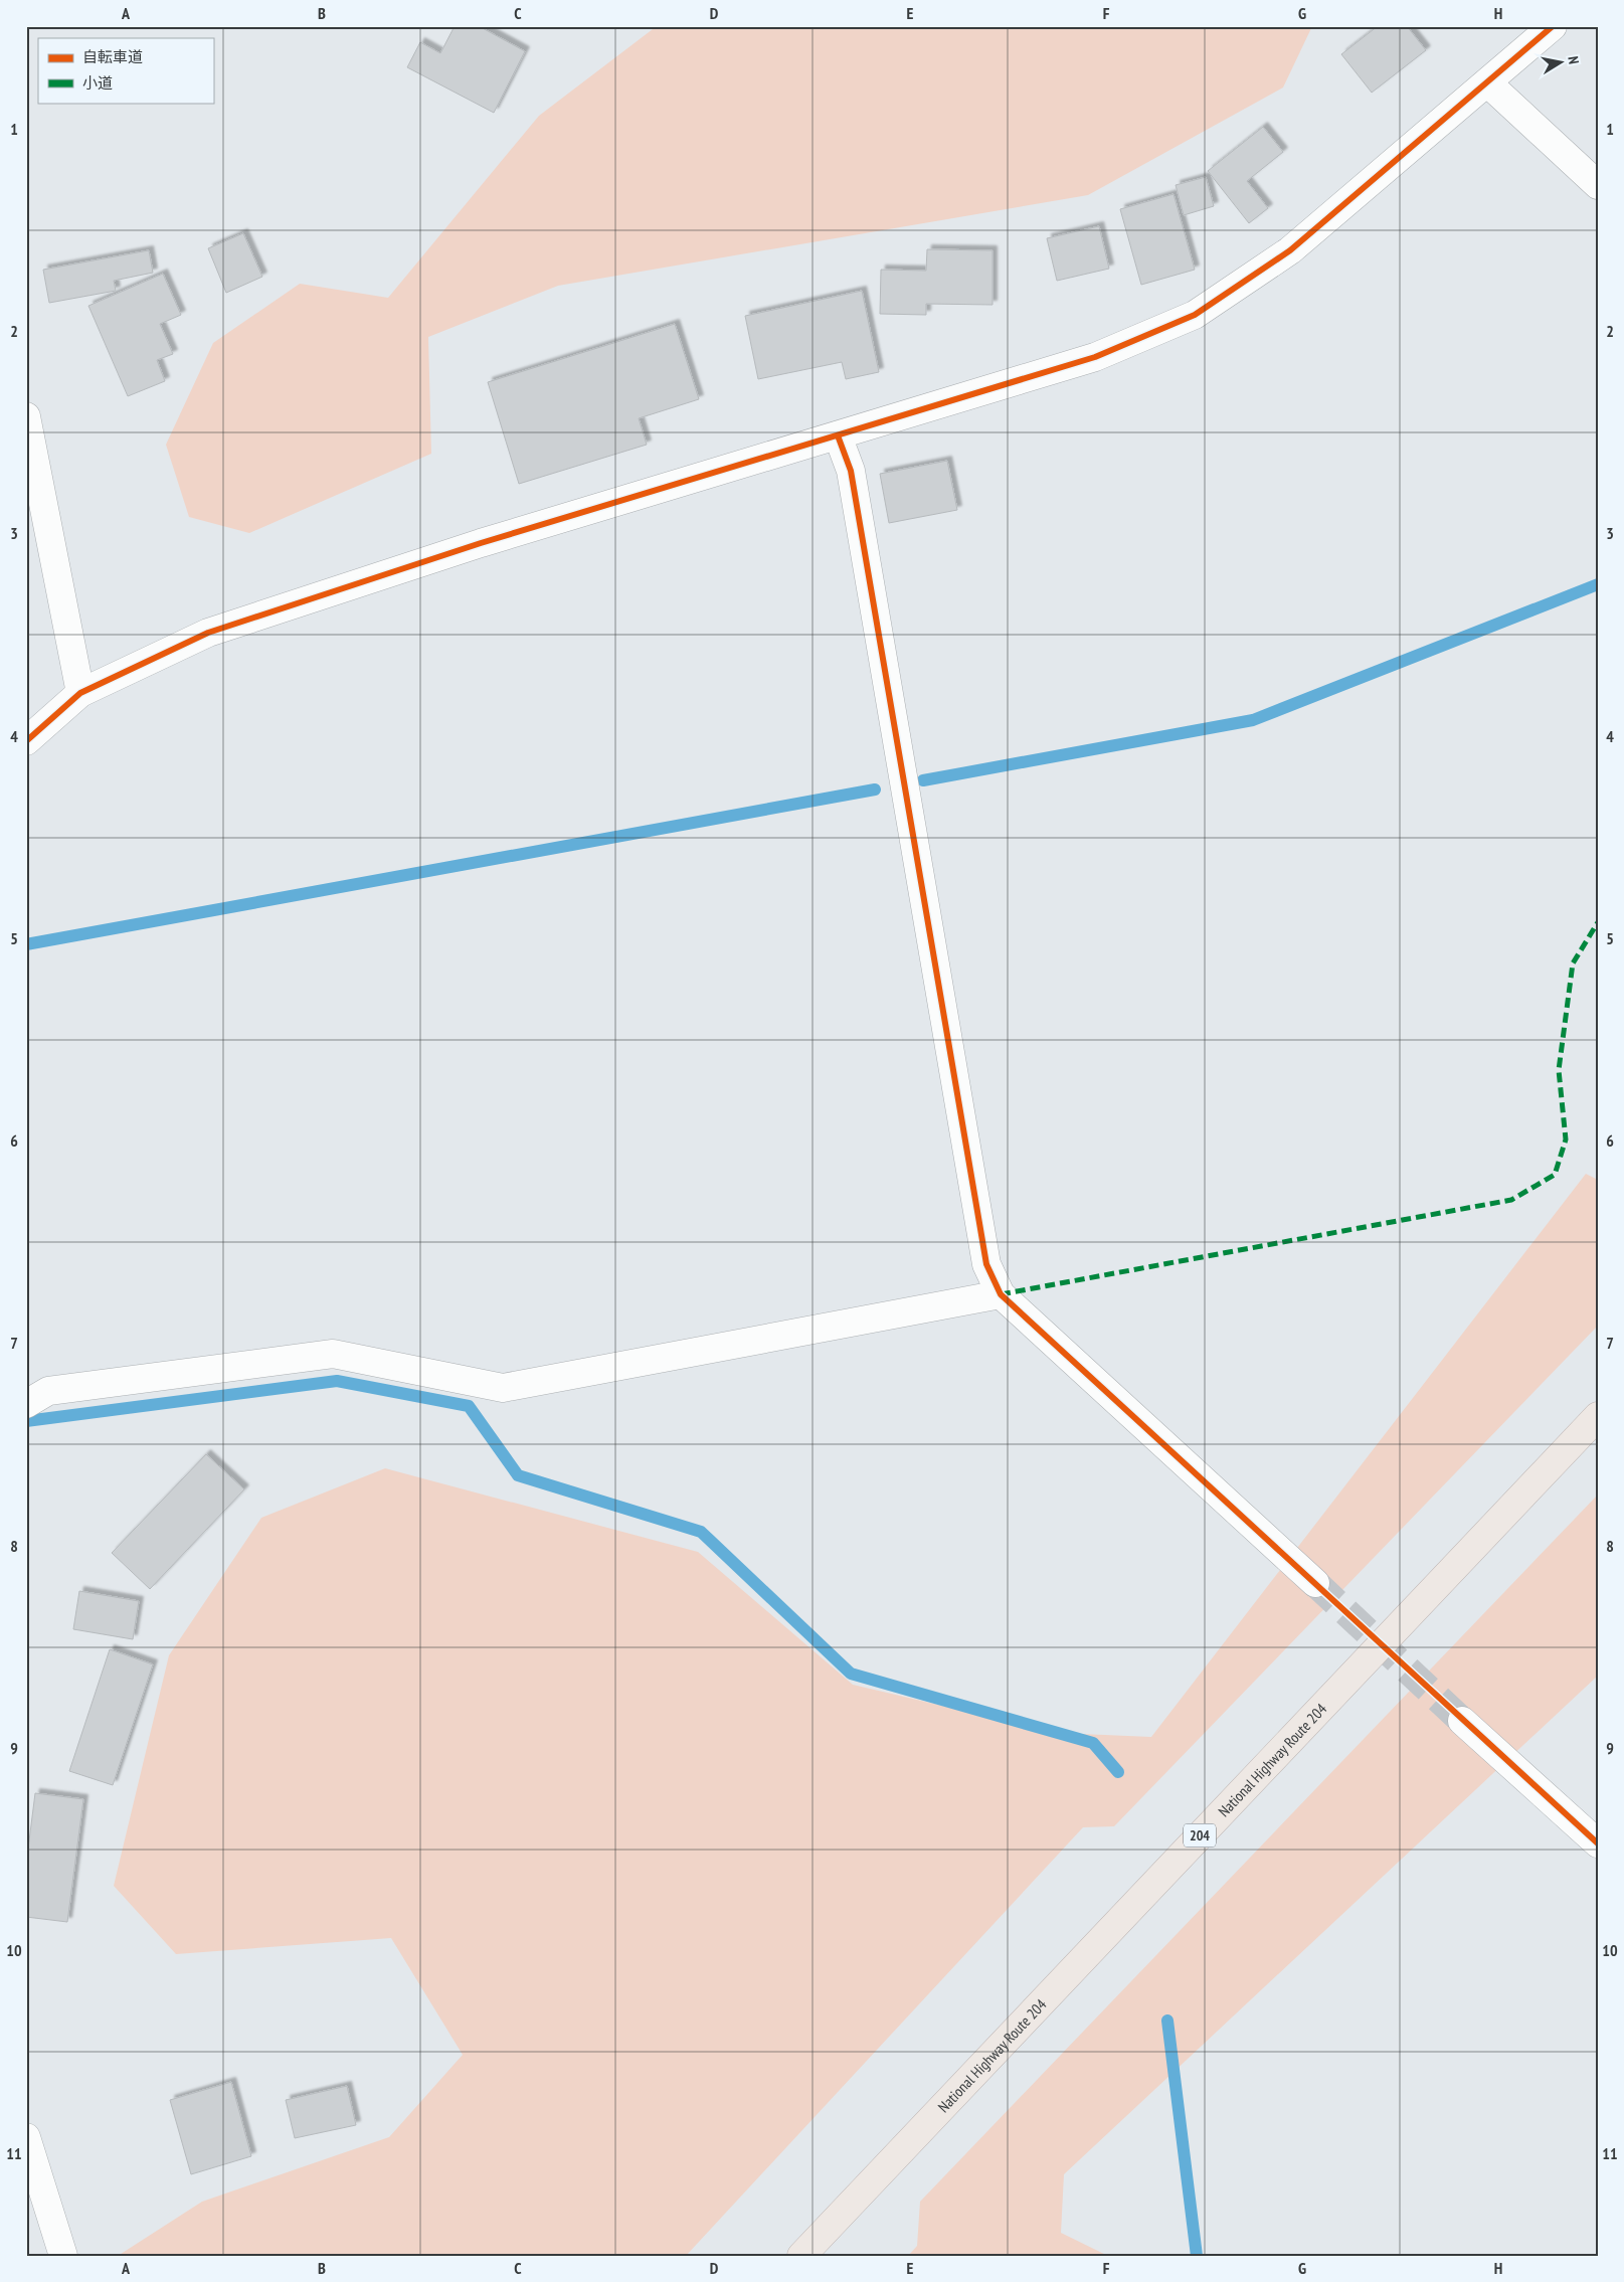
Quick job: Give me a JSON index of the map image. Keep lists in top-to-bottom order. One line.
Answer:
{"streets":{"highway":["National Highway Route 204","204"]},"legend":["自転車道","小道"],"north":"right","grid":{"columns":["A","B","C","D","E","F","G","H"],"rows":["1","2","3","4","5","6","7","8","9","10","11"]}}
